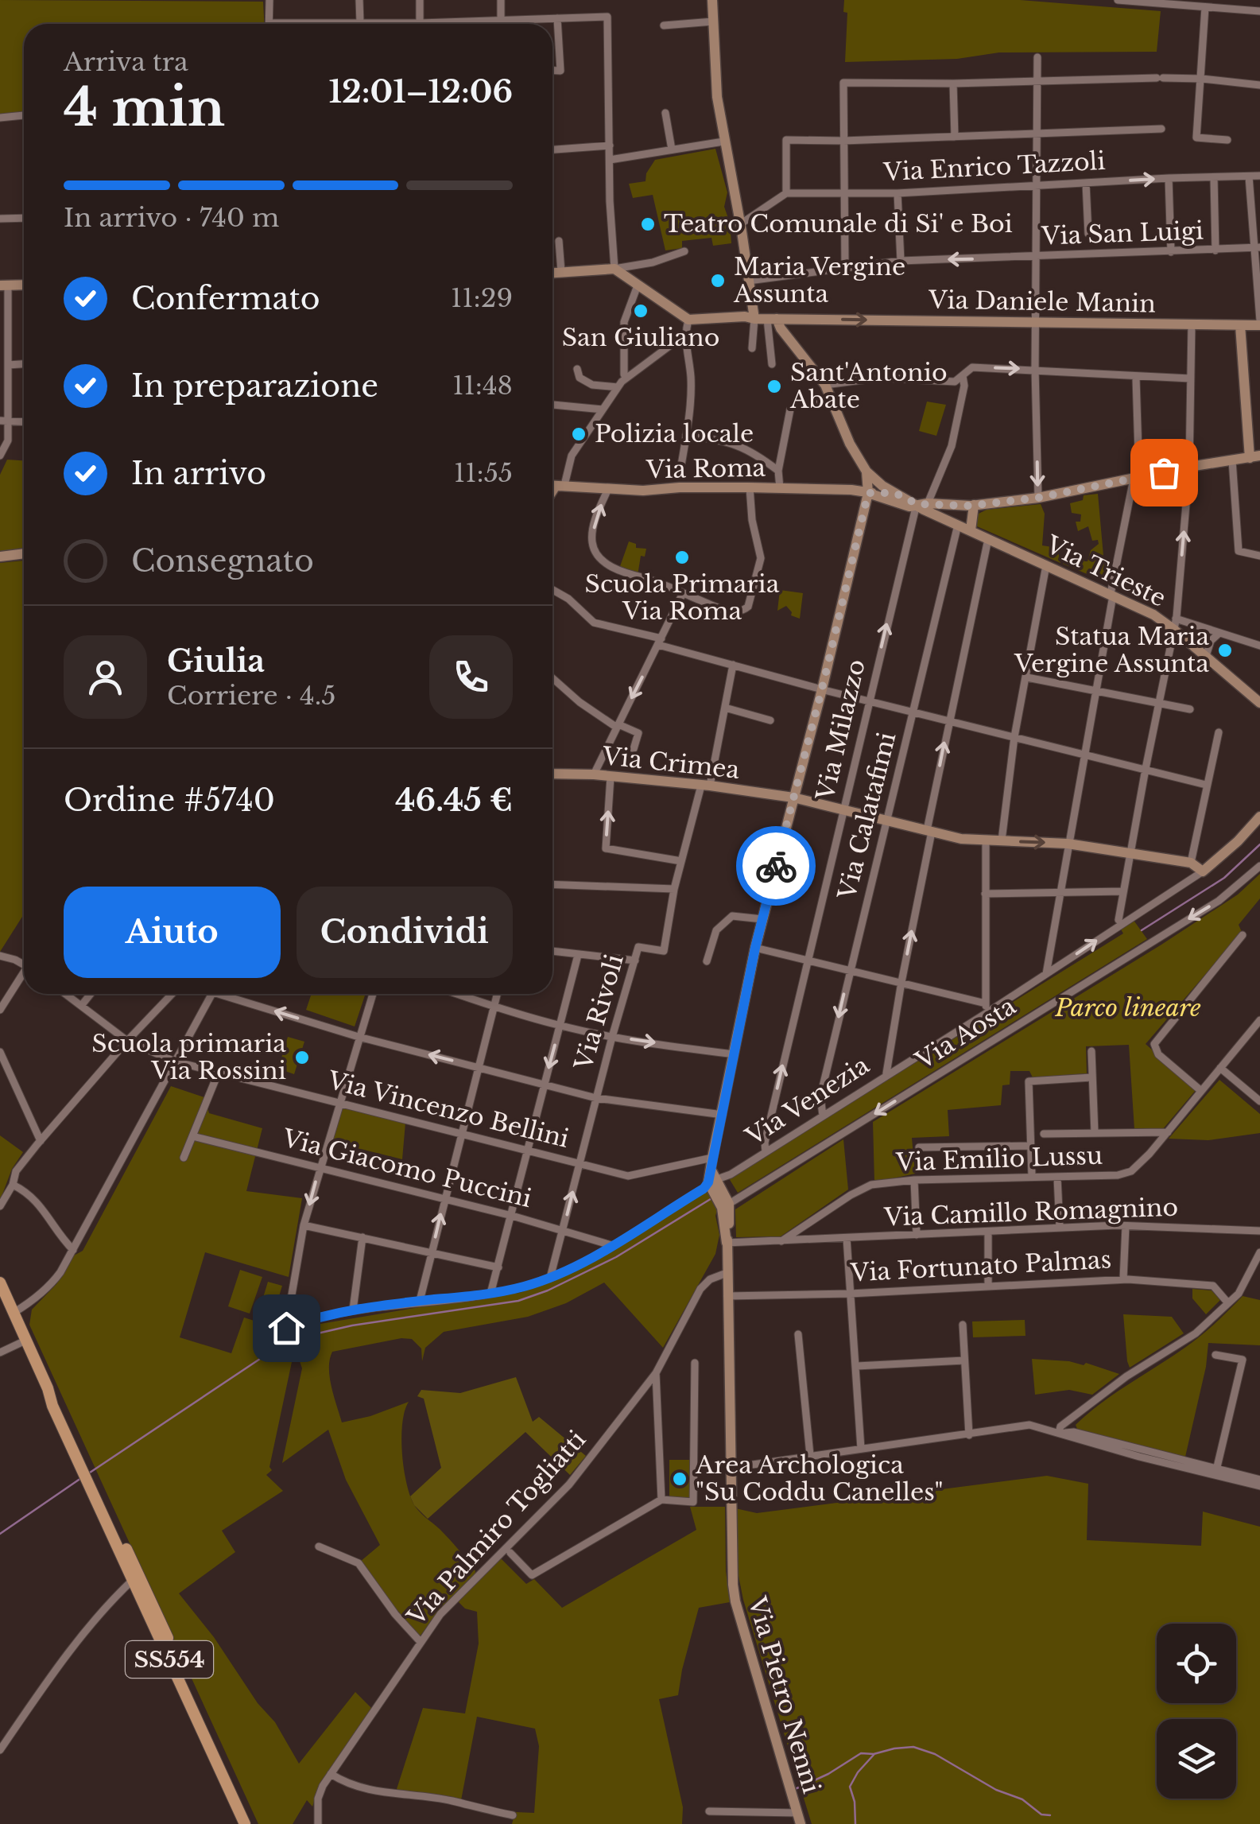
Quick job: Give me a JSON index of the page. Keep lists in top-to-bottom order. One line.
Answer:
{"streets":{"main road":["SS554"],"street":["Via Enrico Tazzoli","Via San Luigi","Via Daniele Manin","Via Roma","Via Trieste","Via Milazzo","Via Crimea","Via Calatafimi","Via Rivoli","Via Aosta","Via Venezia","Via Vincenzo Bellini","Via Emilio Lussu","Via Giacomo Puccini","Via Camillo Romagnino","Via Fortunato Palmas","Via Palmiro Togliatti","Via Pietro Nenni"]},"crossings":[["Via Trieste","Via Milazzo"],["Via Trieste","Via Calatafimi"],["Via Milazzo","Via Crimea"],["Via Milazzo","Via Venezia"],["Via Crimea","Via Calatafimi"],["Via Crimea","Via Rivoli"],["Via Calatafimi","Via Venezia"],["Via Rivoli","Via Venezia"],["Via Rivoli","Via Vincenzo Bellini"],["Via Rivoli","Via Giacomo Puccini"],["Via Aosta","Via Pietro Nenni"],["Via Venezia","Via Giacomo Puccini"],["Via Venezia","Via Pietro Nenni"],["Via Emilio Lussu","Via Camillo Romagnino"],["Via Camillo Romagnino","Via Pietro Nenni"],["Via Fortunato Palmas","Via Pietro Nenni"],["Via Palmiro Togliatti","Via Pietro Nenni"]],"one_way":["Via Aosta"],"parks":["Parco lineare"],"places":["Teatro Comunale di Si' e Boi","Maria Vergine Assunta","San Giuliano","Sant'Antonio Abate","Polizia locale","Scuola Primaria Via Roma","Statua Maria Vergine Assunta","Scuola primaria Via Rossini","Area Archologica \"Su Coddu Canelles\""],"page":{"heading":["4 min","Arriva tra","12:01–12:06"],"panel":["Giulia","Corriere · 4.5","Ordine #5740","46.45 €"],"bar":"In arrivo · 740 m","list":[["Confermato","11:29"],["In preparazione","11:48"],["In arrivo","11:55"],"Consegnato"],"buttons":["Aiuto","Condividi"]}}
